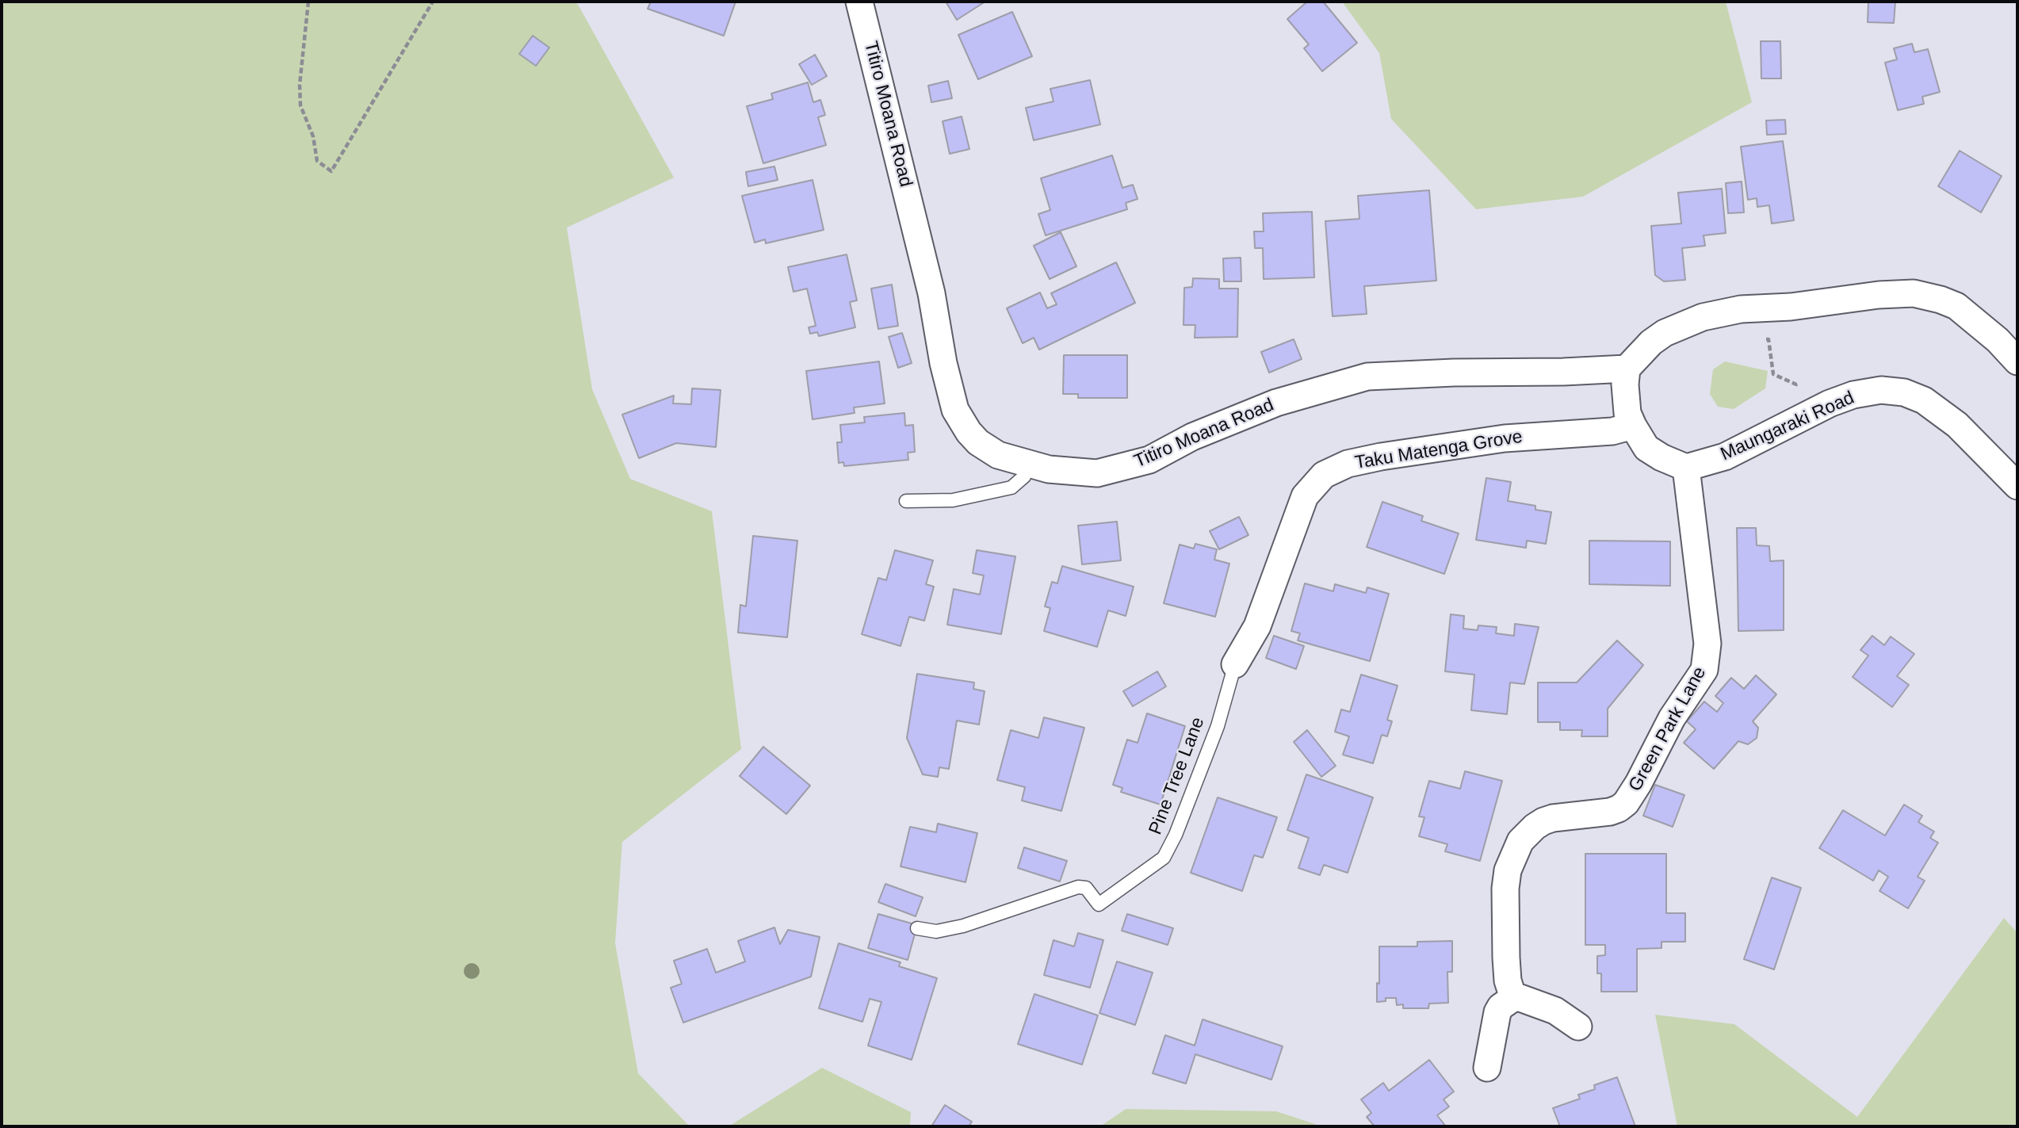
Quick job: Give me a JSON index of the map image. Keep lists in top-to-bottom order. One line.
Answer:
{"streets":{"street":["Titiro Moana Road","Maungaraki Road","Taku Matenga Grove","Green Park Lane"],"lane":["Pine Tree Lane"]},"crossings":[["Maungaraki Road","Green Park Lane"],["Taku Matenga Grove","Pine Tree Lane"]]}
